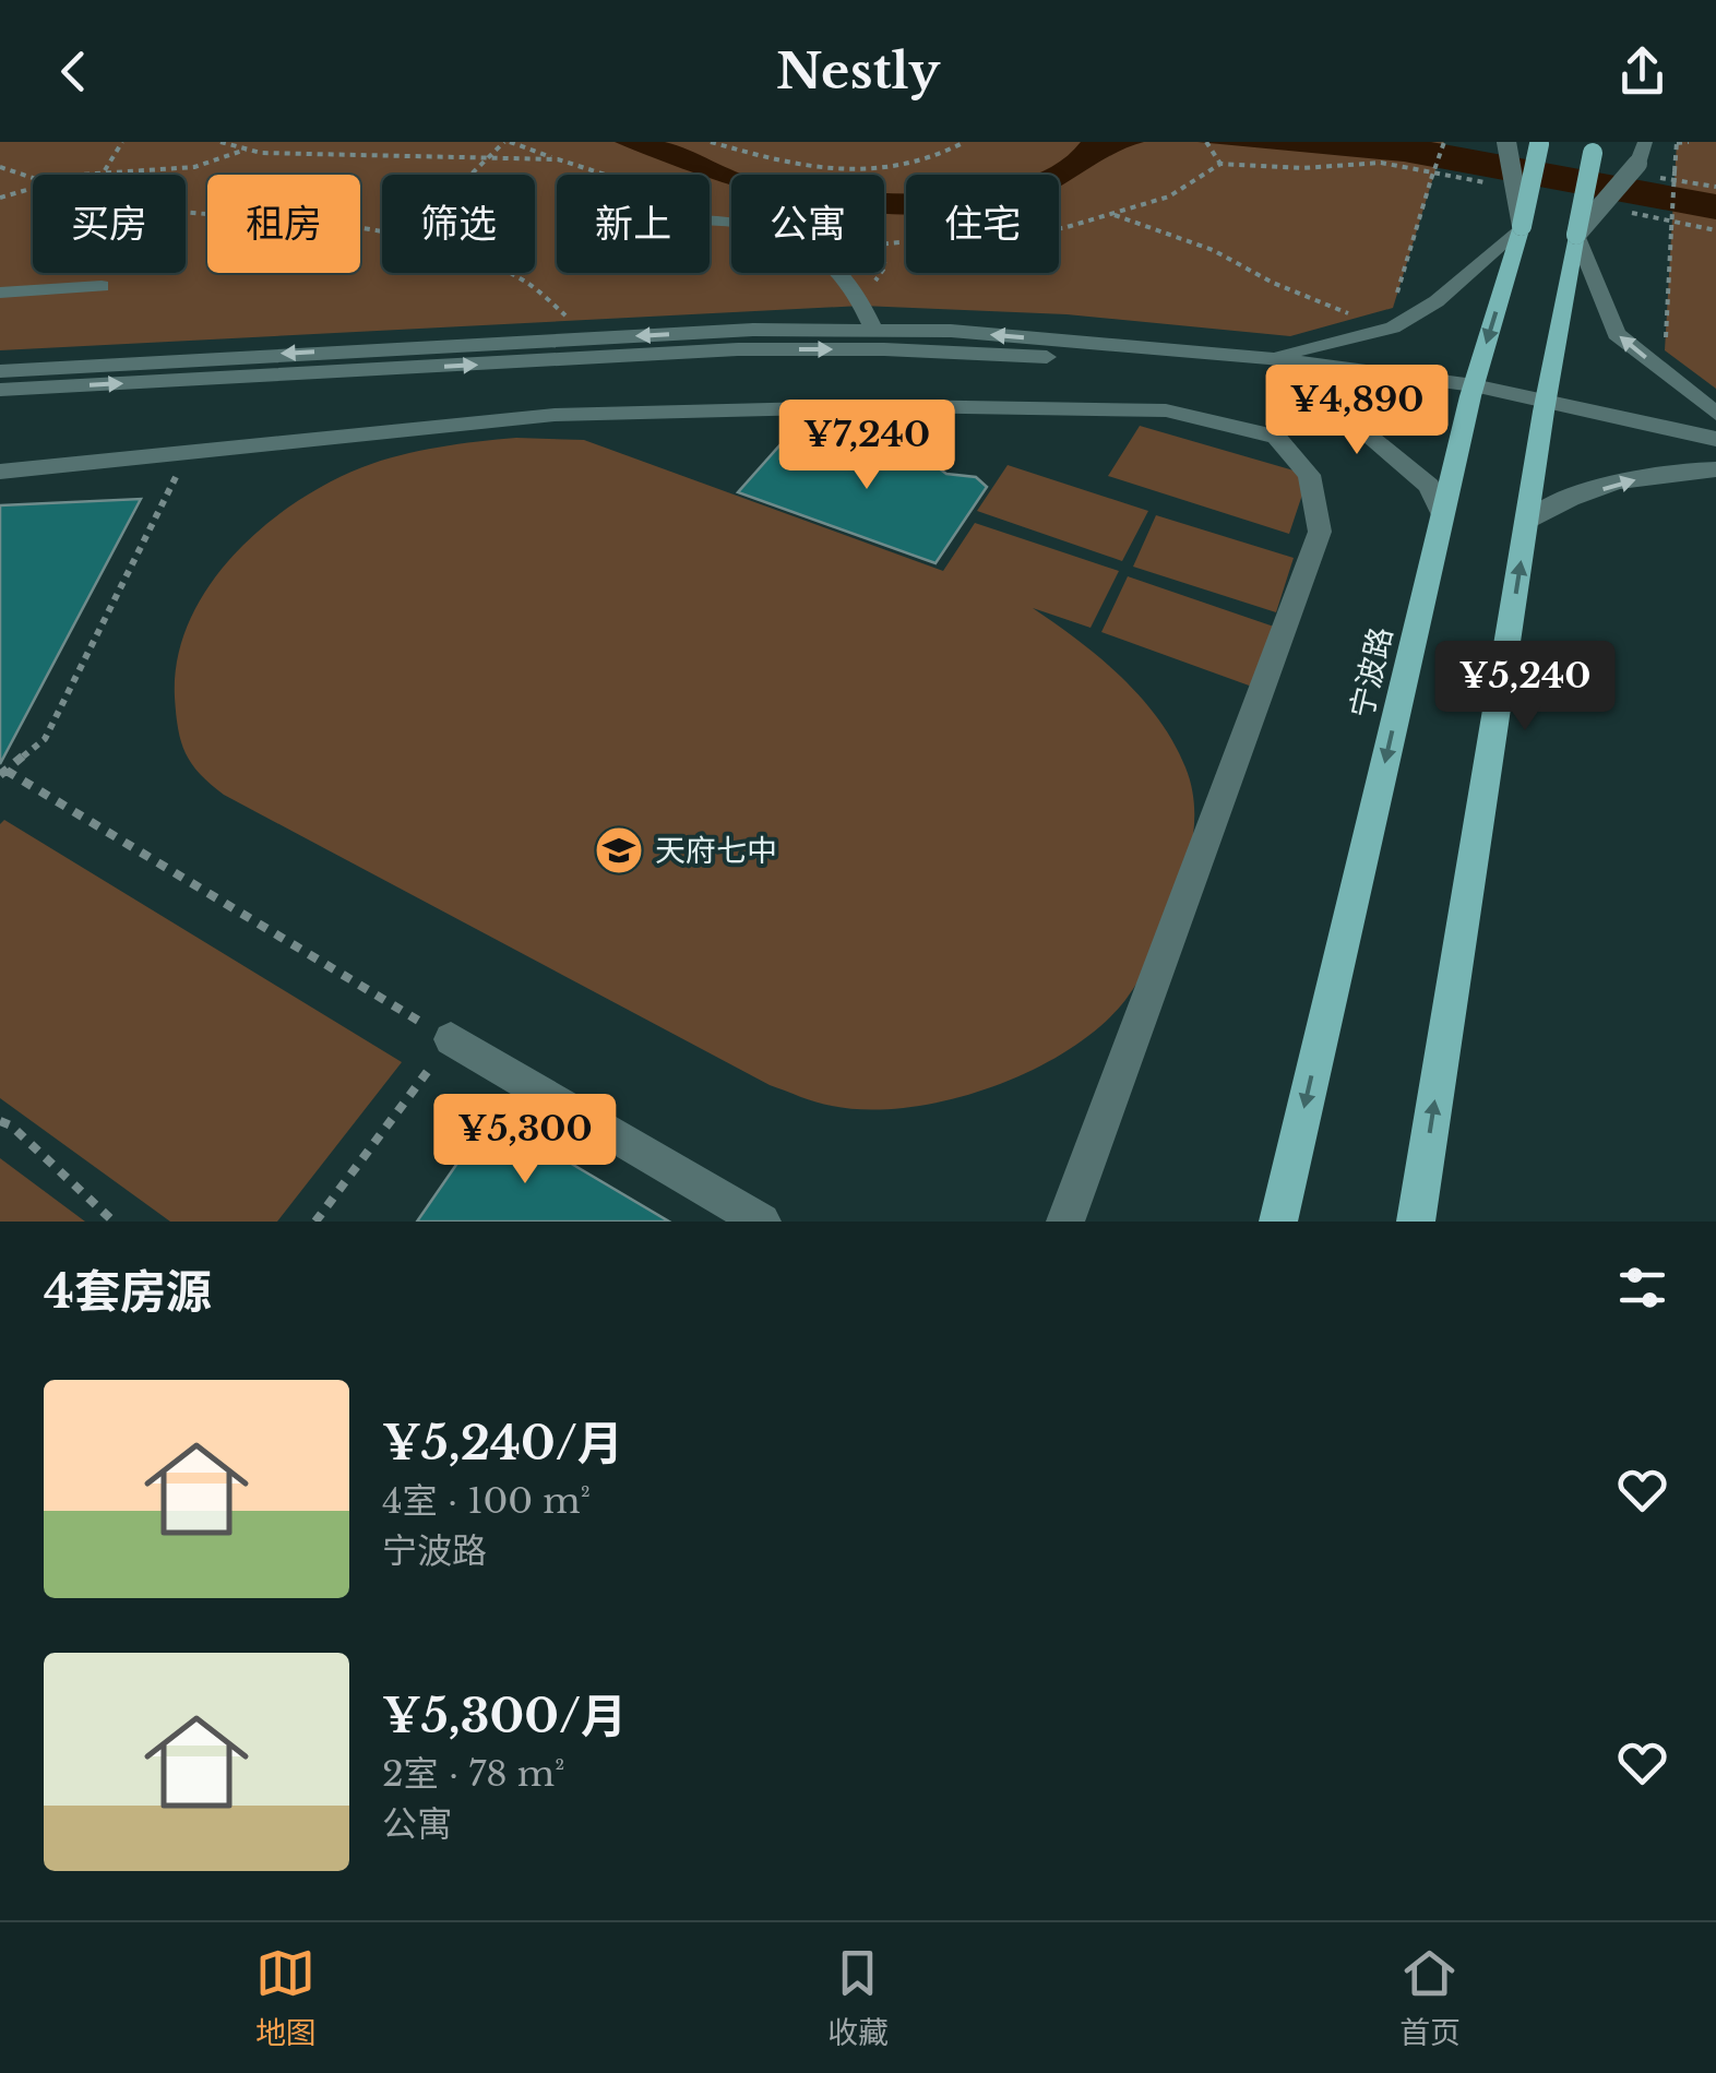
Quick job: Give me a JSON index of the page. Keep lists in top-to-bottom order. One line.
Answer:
{"streets":{"main road":["宁波路"]},"places":{"school or university":["天府七中"]},"page":{"header":"Nestly","chip":["买房","租房","筛选","新上","公寓","住宅"],"price":["¥4,890","¥7,240","¥5,240","¥5,300"],"heading":"4套房源","list":[{"name":"¥5,240/月","note":"4室 · 100 m² · 宁波路"},{"name":"¥5,300/月","note":"2室 · 78 m² · 公寓"}],"tabs":["地图","收藏","首页"]}}
